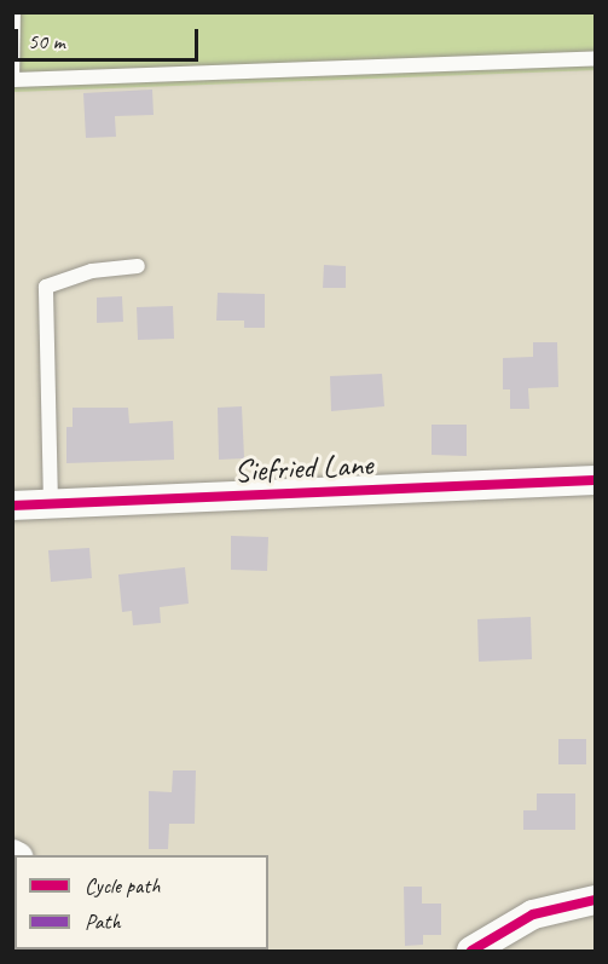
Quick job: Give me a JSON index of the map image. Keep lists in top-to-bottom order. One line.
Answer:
{"streets":{"street":["Siefried Lane"]},"legend":["Cycle path","Path"],"scale_bar":"50 m"}
